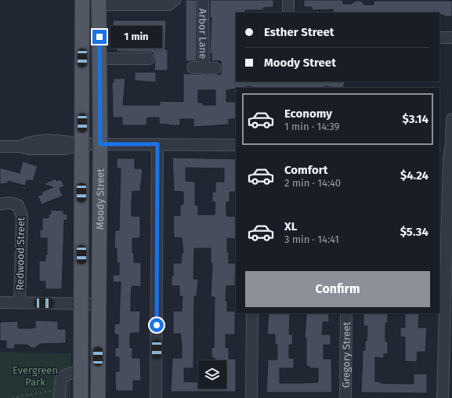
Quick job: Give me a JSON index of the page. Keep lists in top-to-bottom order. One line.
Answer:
{"streets":{"main road":["Moody Street"],"street":["Arbor Lane","Redwood Street","Gregory Street"]},"parks":["Evergreen Park"],"page":{"banner":["Esther Street","Moody Street"],"bubble":"1 min","list":[{"name":"Economy","note":"1 min · 14:39","value":"$3.14"},{"name":"Comfort","note":"2 min · 14:40","value":"$4.24"},{"name":"XL","note":"3 min · 14:41","value":"$5.34"}],"buttons":"Confirm"}}
